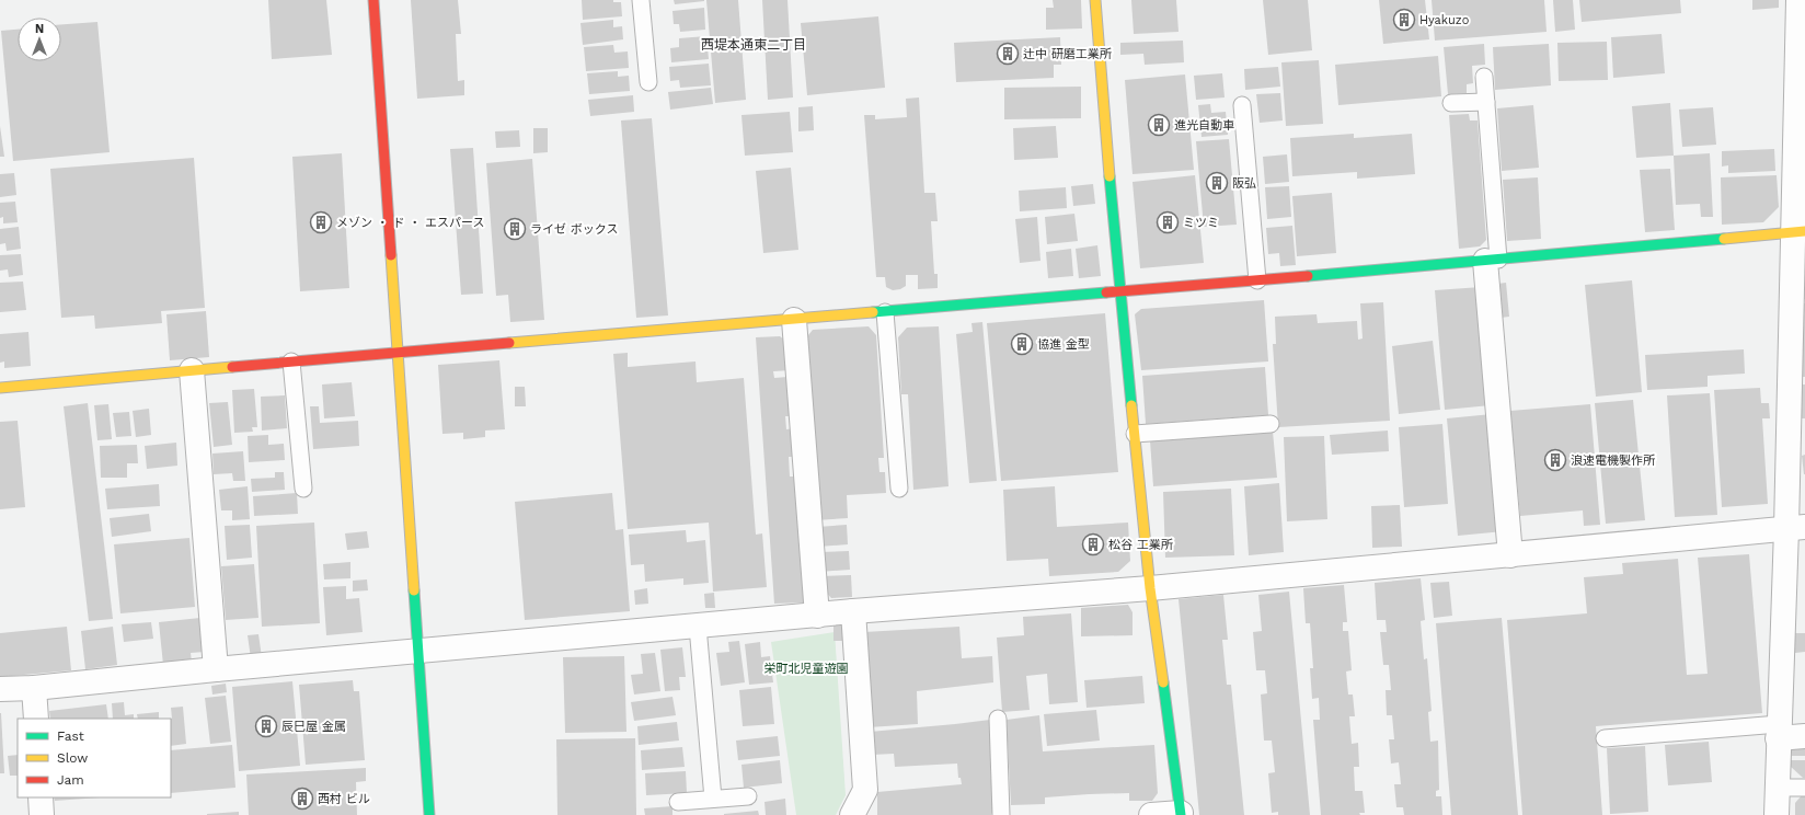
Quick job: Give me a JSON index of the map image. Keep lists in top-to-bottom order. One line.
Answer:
{"districts":["西堤本通東二丁目"],"parks":["栄町北児童遊園"],"places":{"building":["Hyakuzo","辻中 研磨工業所","進光自動車","阪弘","メゾン ・ ド ・ エスパース","ミツミ","ライゼ ボックス","協進 金型","浪速電機製作所","松谷 工業所","辰巳屋 金属","西村 ビル"]},"legend":["Fast","Slow","Jam"],"north":"top"}
